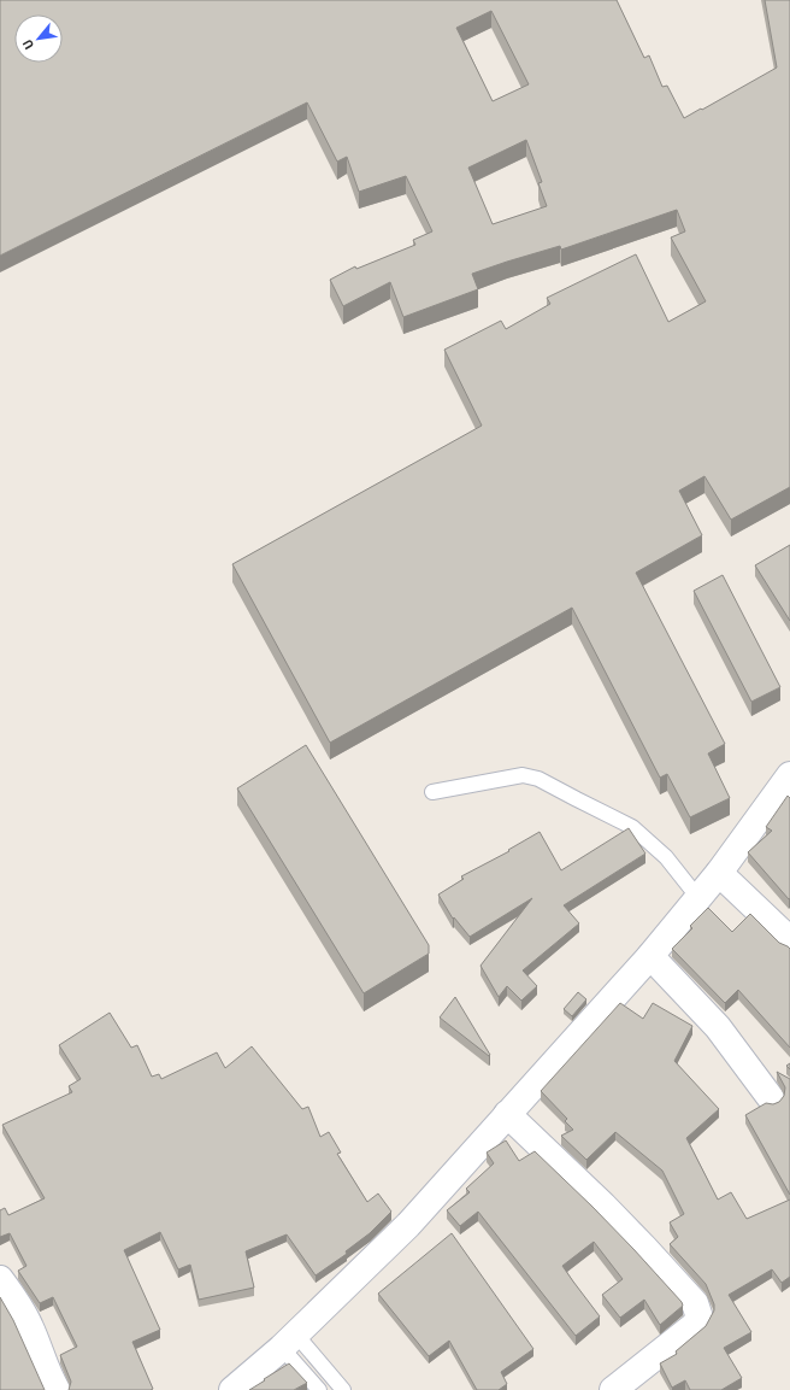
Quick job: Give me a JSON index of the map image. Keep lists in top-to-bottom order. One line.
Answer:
{"north":"bottom left"}
